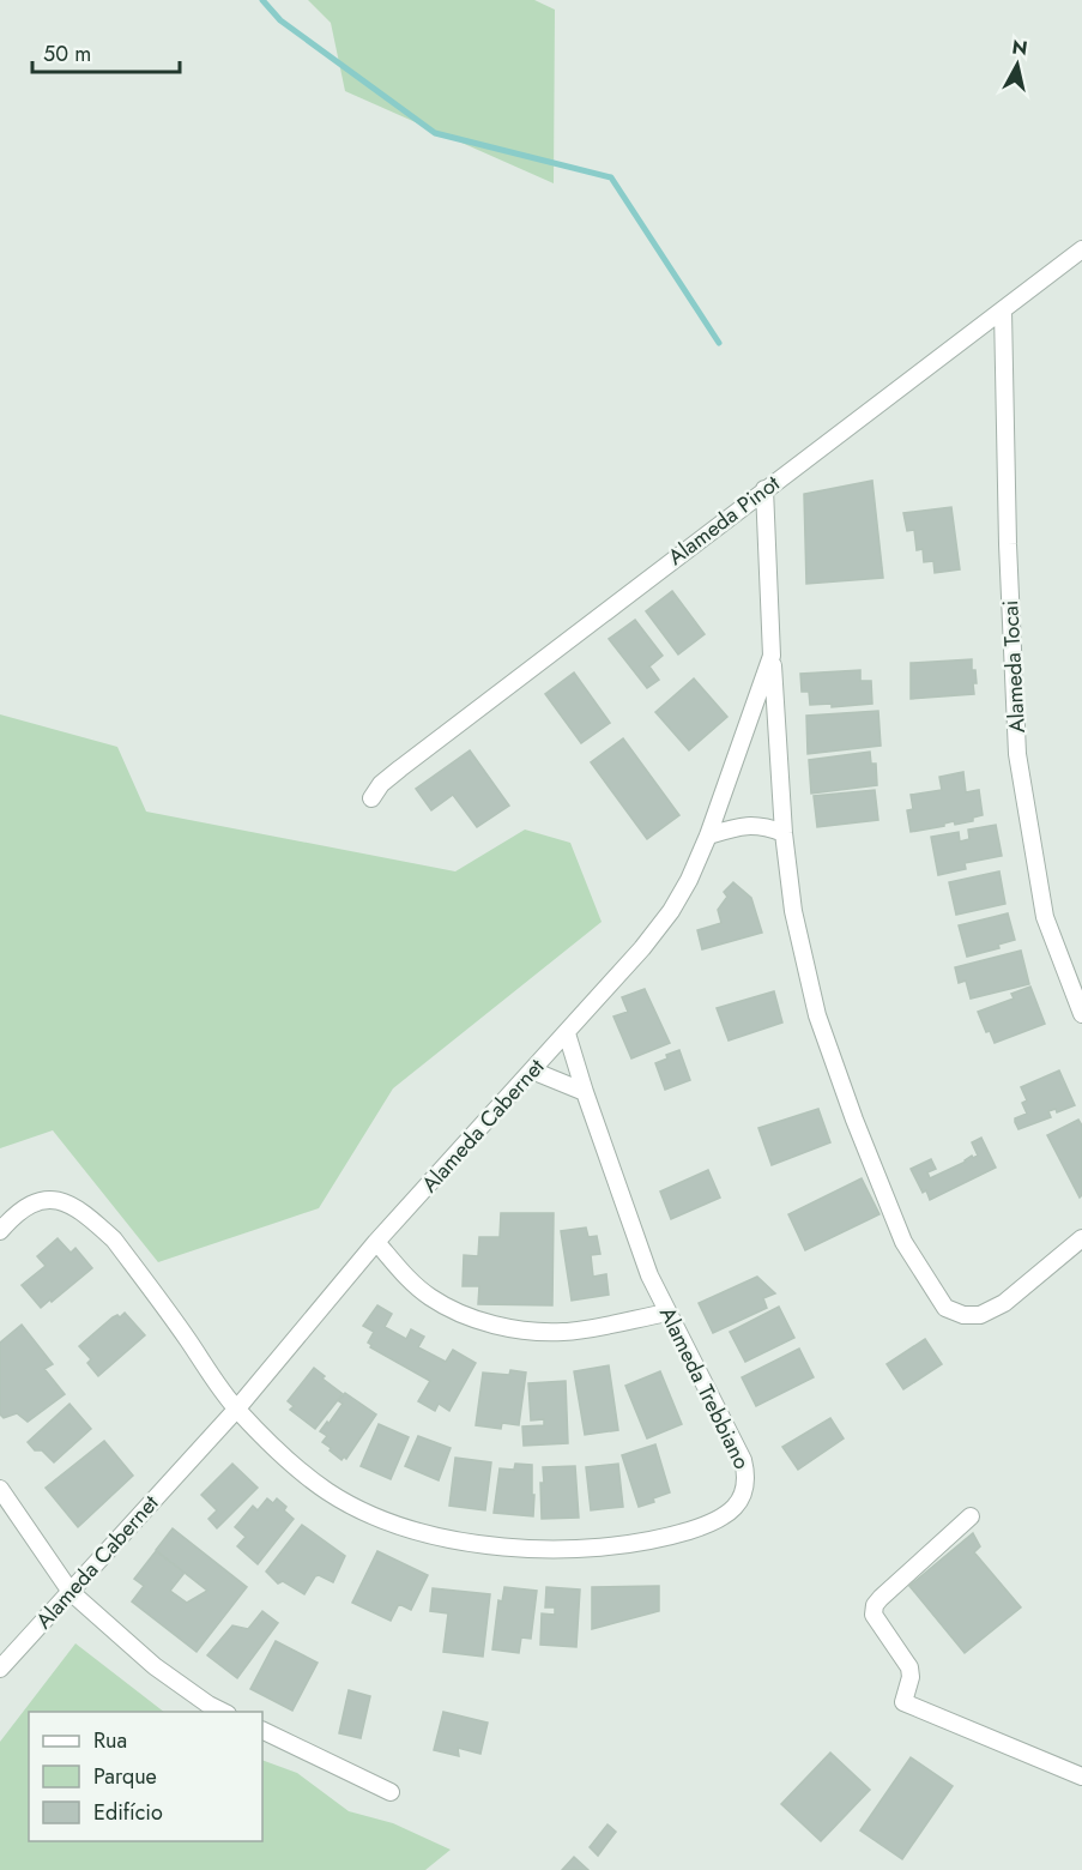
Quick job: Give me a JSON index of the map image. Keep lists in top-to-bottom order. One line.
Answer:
{"streets":{"street":["Alameda Pinot","Alameda Tocai","Alameda Cabernet","Alameda Trebbiano"]},"crossings":[["Alameda Pinot","Alameda Tocai"],["Alameda Pinot","Alameda Cabernet"],["Alameda Cabernet","Alameda Trebbiano"]],"legend":["Rua","Parque","Edifício"],"scale_bar":"50 m","north":"top"}
